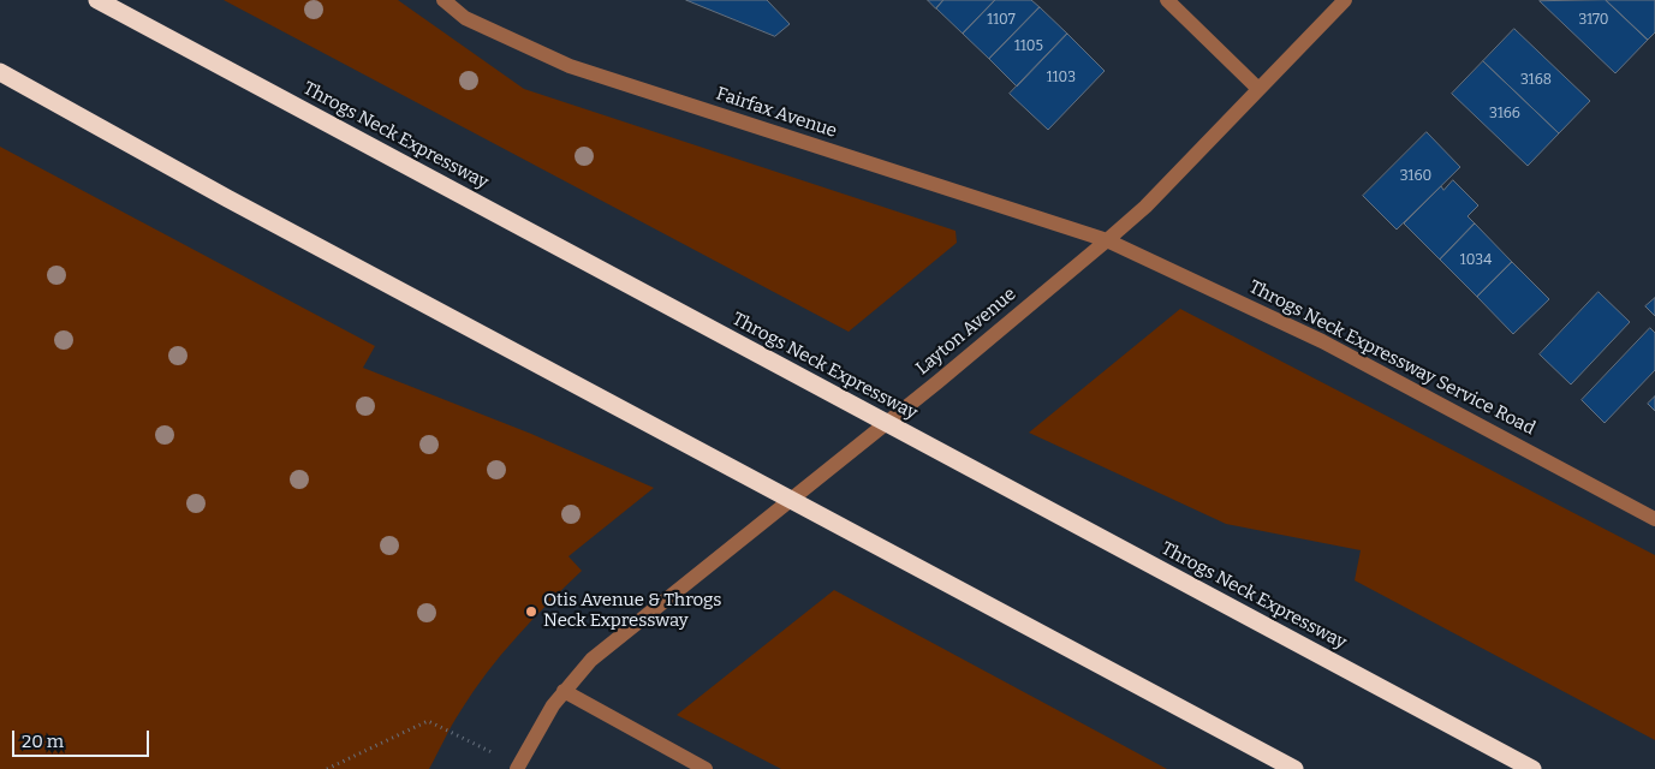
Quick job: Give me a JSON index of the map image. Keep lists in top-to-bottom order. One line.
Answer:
{"streets":{"highway":["Throgs Neck Expressway"],"street":["Fairfax Avenue","Layton Avenue","Throgs Neck Expressway Service Road"]},"crossings":[["Fairfax Avenue","Layton Avenue"],["Fairfax Avenue","Throgs Neck Expressway Service Road"],["Layton Avenue","Throgs Neck Expressway Service Road"]],"places":["Otis Avenue & Throgs Neck Expressway"],"house_numbers":["1107","3170","1105","1103","3168","3166","3160","1034"],"scale_bar":"20 m"}
